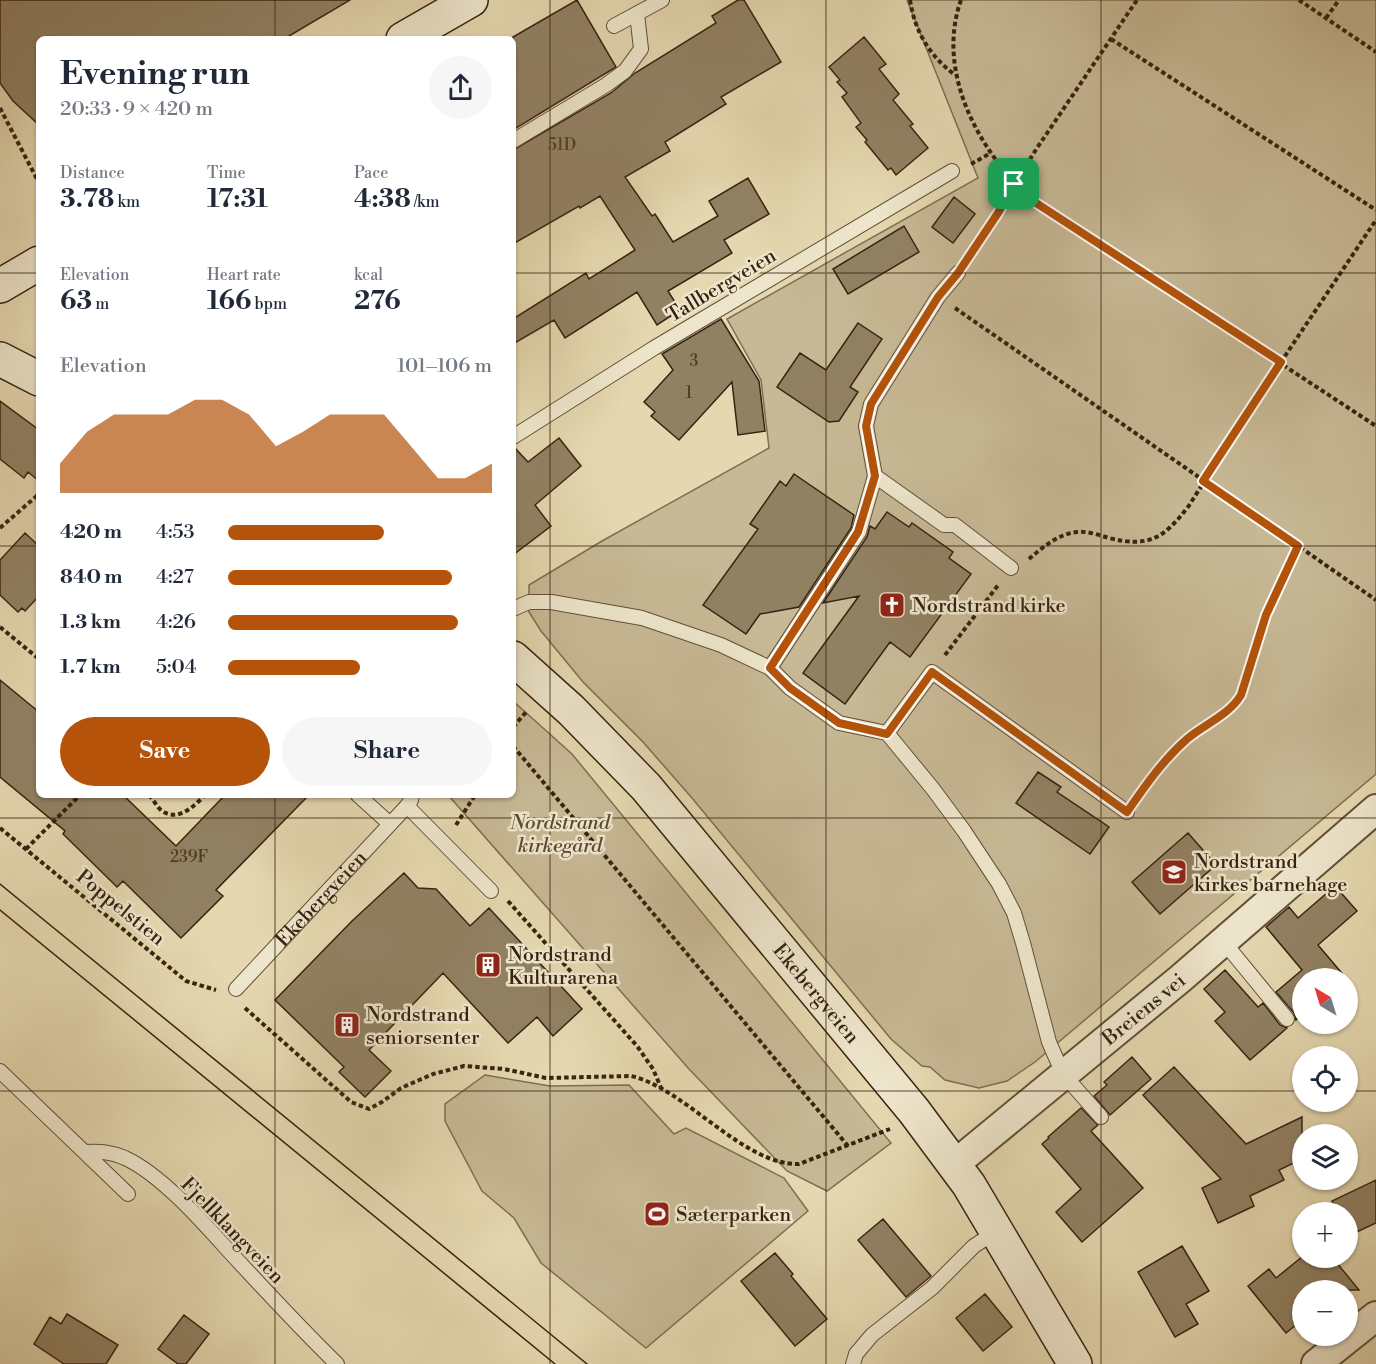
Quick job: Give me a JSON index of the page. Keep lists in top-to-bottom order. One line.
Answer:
{"streets":{"main road":["Ekebergveien"],"street":["Breiens vei"],"lane":["Tallbergveien","Fjellklangveien"],"path":["Poppelstien"]},"crossings":[["Ekebergveien","Breiens vei"]],"parks":["Nordstrand kirkegård"],"places":{"church":["Nordstrand kirke"],"school or university":["Nordstrand kirkes barnehage"],"building":["Nordstrand Kulturarena","Nordstrand seniorsenter"],"sports":["Sæterparken"]},"house_numbers":["51D","3","1","239F"],"north":"top left","page":{"heading":["Evening run","20:33 · 9 × 420 m"],"stats":[["Distance","3.78 km"],["Time","17:31"],["Pace","4:38 /km"],["Elevation","63 m"],["Heart rate","166 bpm"],["kcal","276"]],"chart":["Elevation","101–106 m"],"list":[{"name":"420 m","note":"4:53"},{"name":"840 m","note":"4:27"},{"name":"1.3 km","note":"4:26"},{"name":"1.7 km","note":"5:04"}],"buttons":["Save","Share"],"map_buttons":["+","−"]}}
